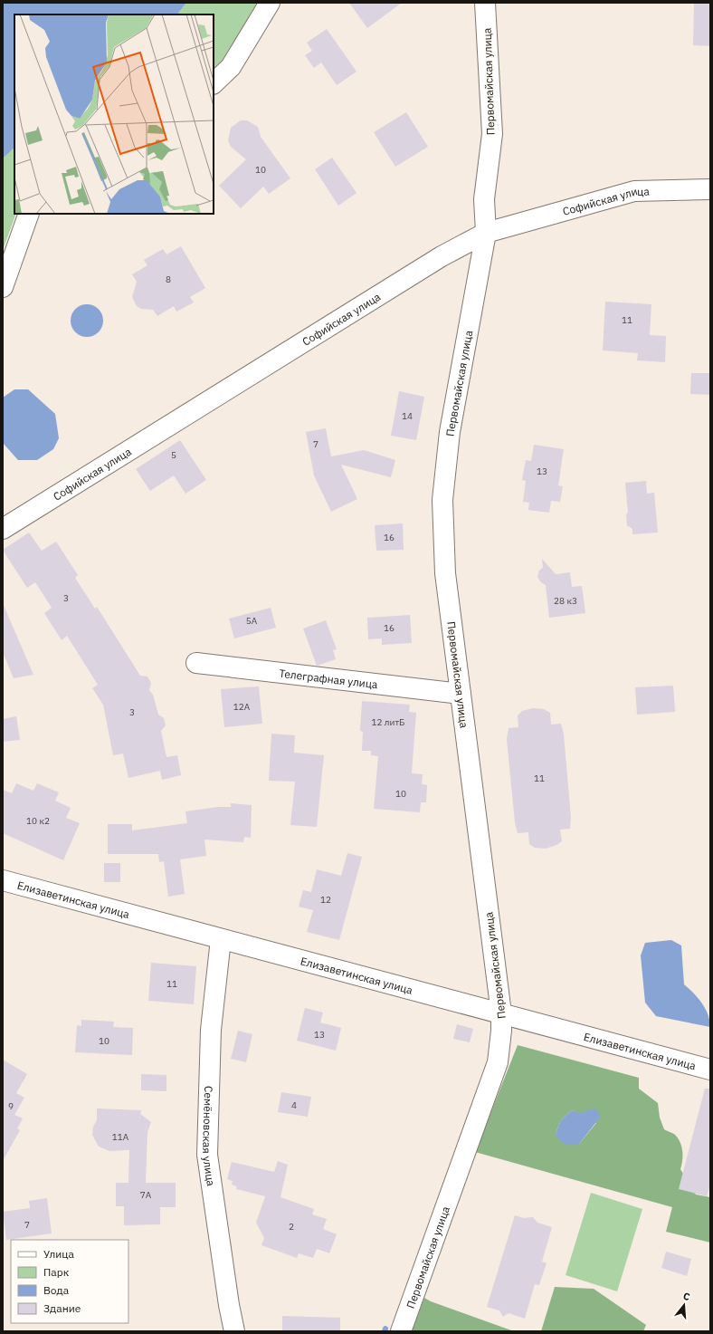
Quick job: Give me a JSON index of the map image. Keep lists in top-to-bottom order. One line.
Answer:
{"streets":{"street":["Первомайская улица","Софийская улица","Телеграфная улица","Елизаветинская улица","Семёновская улица"]},"crossings":[["Первомайская улица","Софийская улица"],["Первомайская улица","Телеграфная улица"],["Первомайская улица","Елизаветинская улица"],["Елизаветинская улица","Семёновская улица"]],"house_numbers":["10","8","11","14","7","5","13","16","3","28 к3","5А","16","12А","3","12 литБ","11","10","10 к2","12","11","13","10","4","9","11А","7А","7","2"],"legend":["Улица","Парк","Вода","Здание"],"north":"top"}
